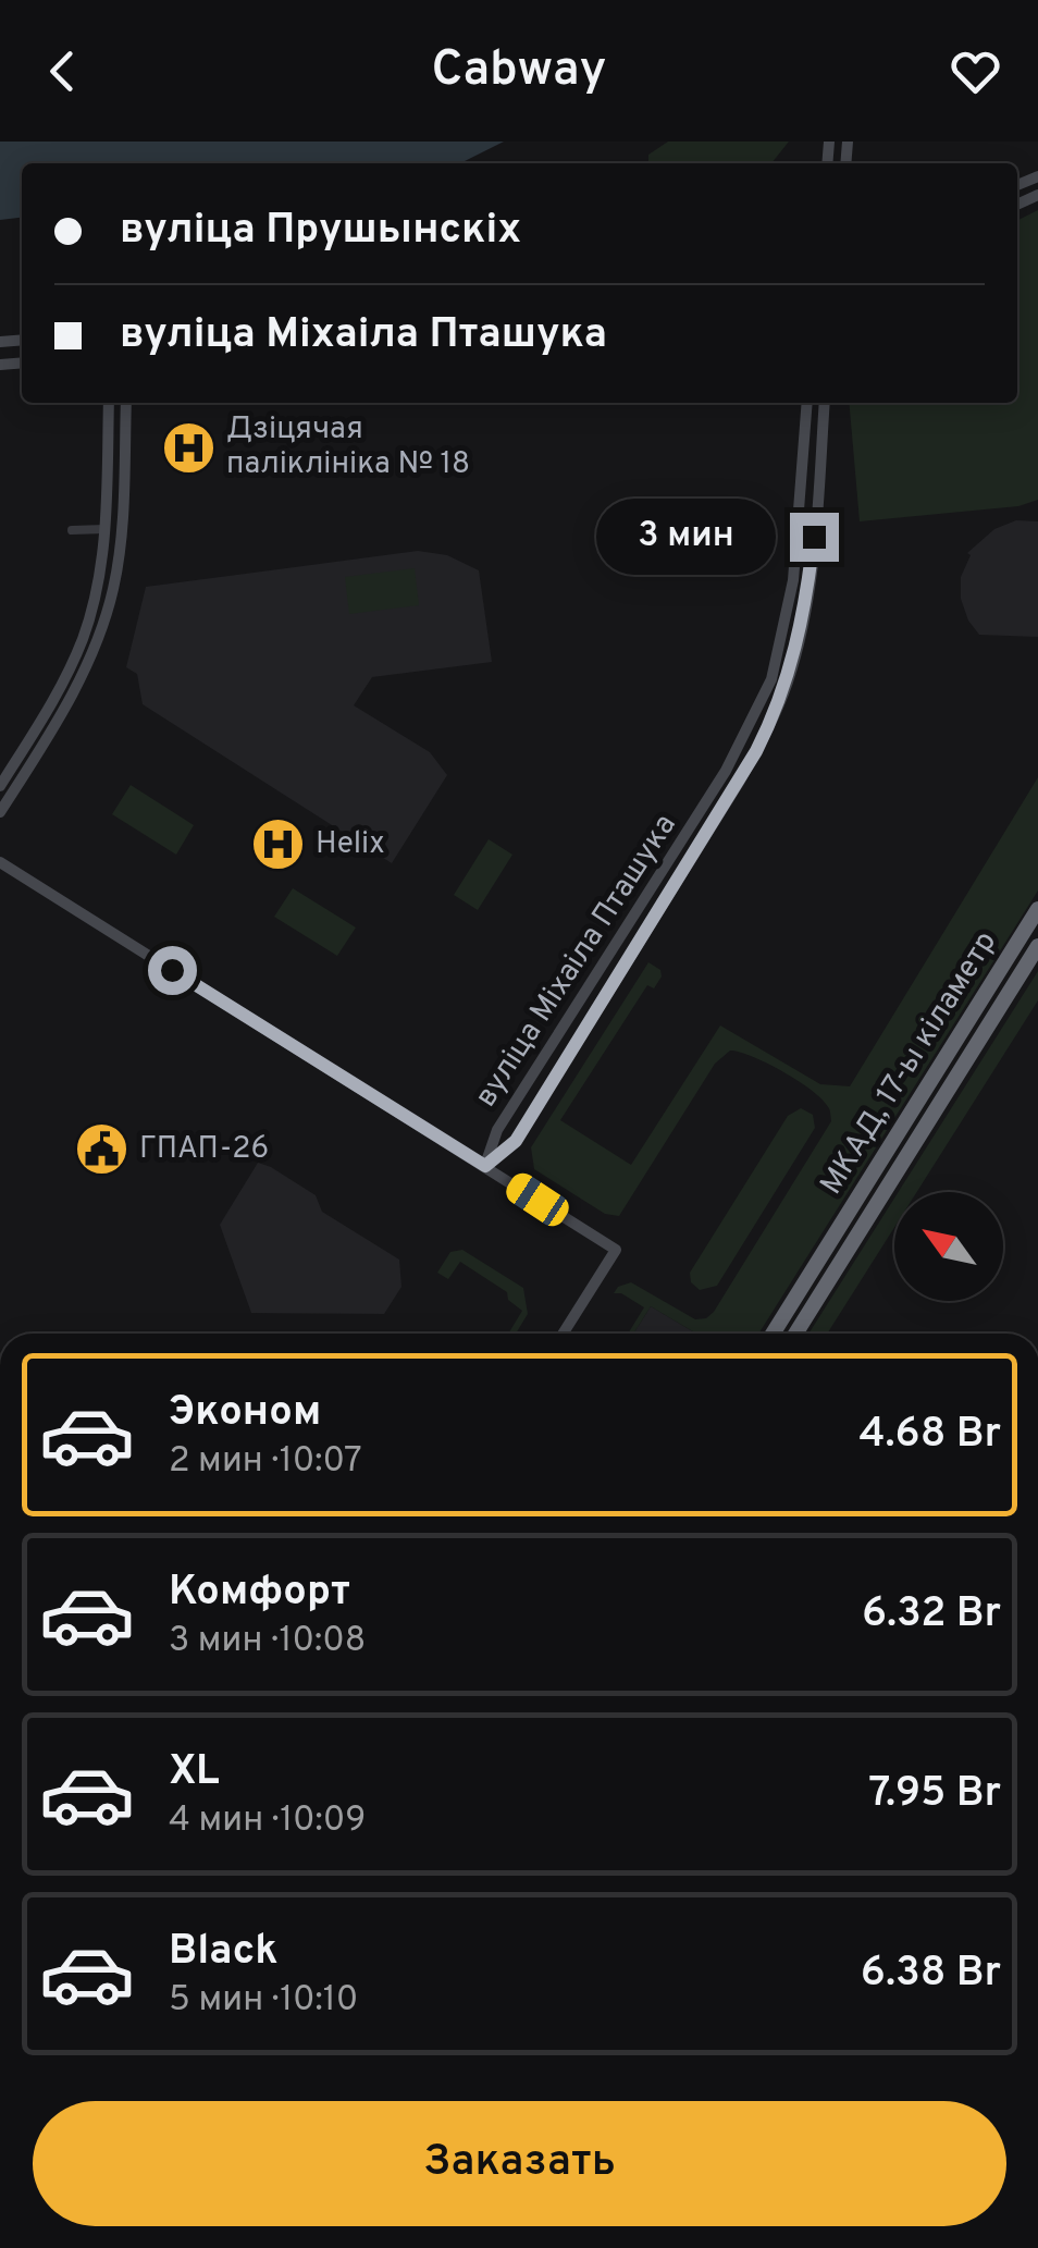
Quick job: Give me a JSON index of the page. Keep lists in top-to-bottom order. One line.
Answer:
{"streets":{"highway":["МКАД, 17-ы кіламетр"],"street":["вуліца Міхаіла Пташука"]},"places":{"hospital":["Дзіцячая паліклініка № 18","Helix"],"public building":["ГПАП-26"]},"north":"top left","page":{"header":"Cabway","banner":["вуліца Прушынскіх","вуліца Міхаіла Пташука"],"bubble":"3 мин","list":[{"name":"Эконом","note":"2 мин · 10:07","value":"4.68 Br"},{"name":"Комфорт","note":"3 мин · 10:08","value":"6.32 Br"},{"name":"XL","note":"4 мин · 10:09","value":"7.95 Br"},{"name":"Black","note":"5 мин · 10:10","value":"6.38 Br"}],"buttons":"Заказать"}}
